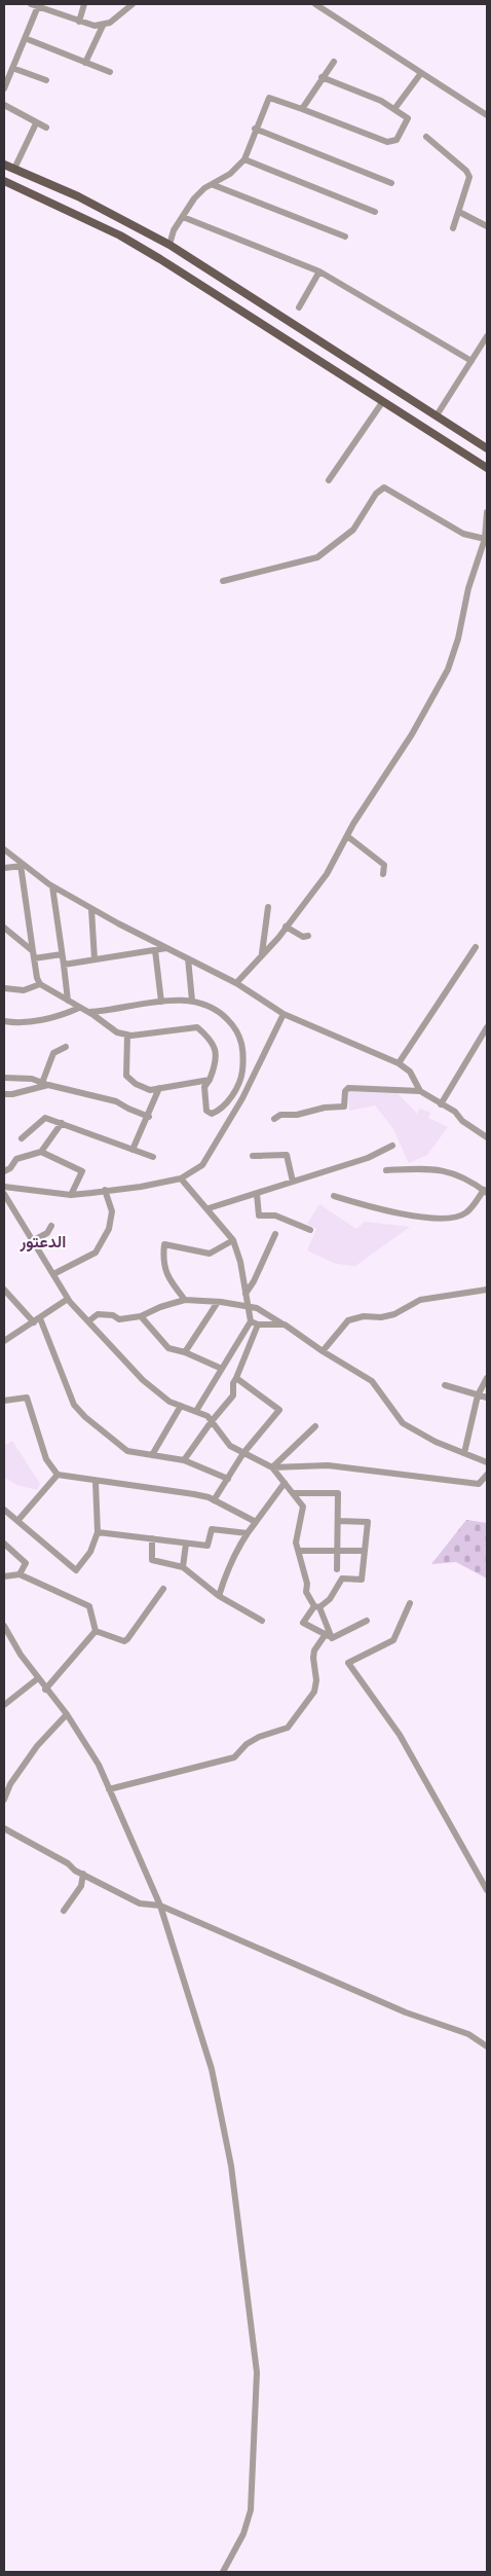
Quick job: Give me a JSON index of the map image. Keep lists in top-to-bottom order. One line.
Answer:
{"districts":["الدعتور"]}
